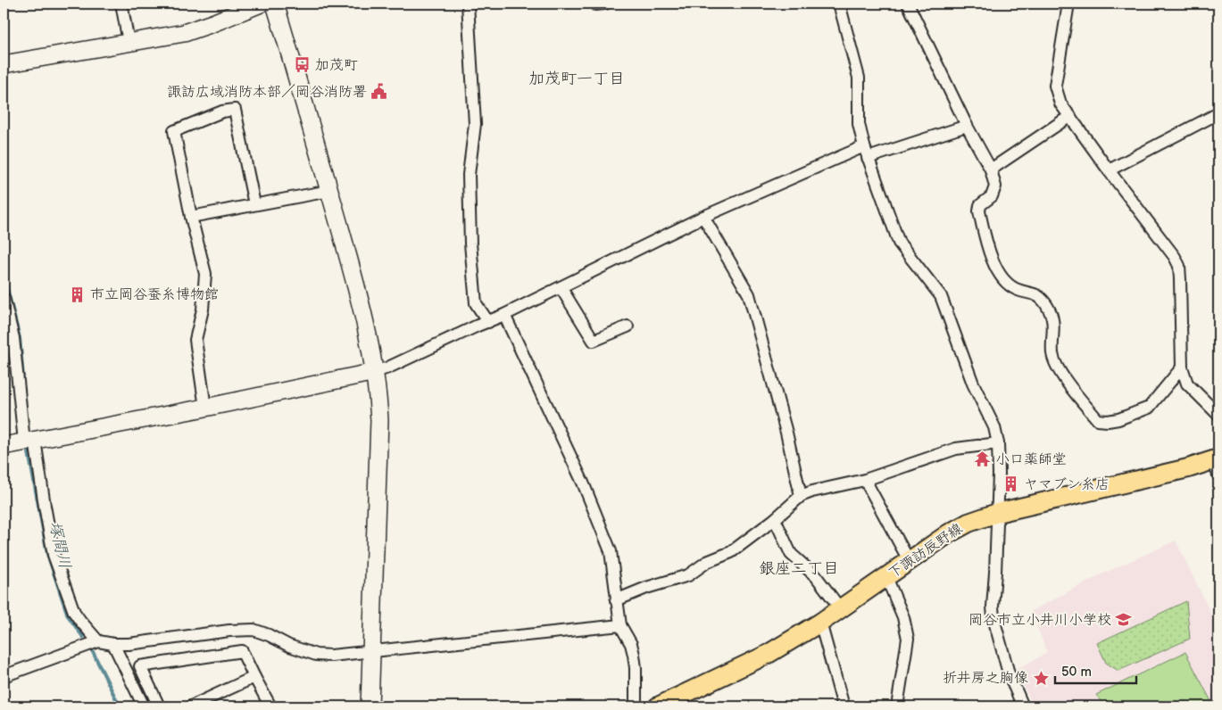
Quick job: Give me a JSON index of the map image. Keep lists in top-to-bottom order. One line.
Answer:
{"streets":{"main road":["下諏訪辰野線"]},"districts":["加茂町一丁目","銀座二丁目"],"water":["塚間川"],"places":{"bus stop":["加茂町"],"public building":["諏訪広域消防本部／岡谷消防署"],"building":["市立岡谷蚕糸博物館","ヤマブン糸店"],"temple":["小口薬師堂"],"school or university":["岡谷市立小井川小学校"],"place":["折井房之胸像"]},"scale_bar":"50 m"}
